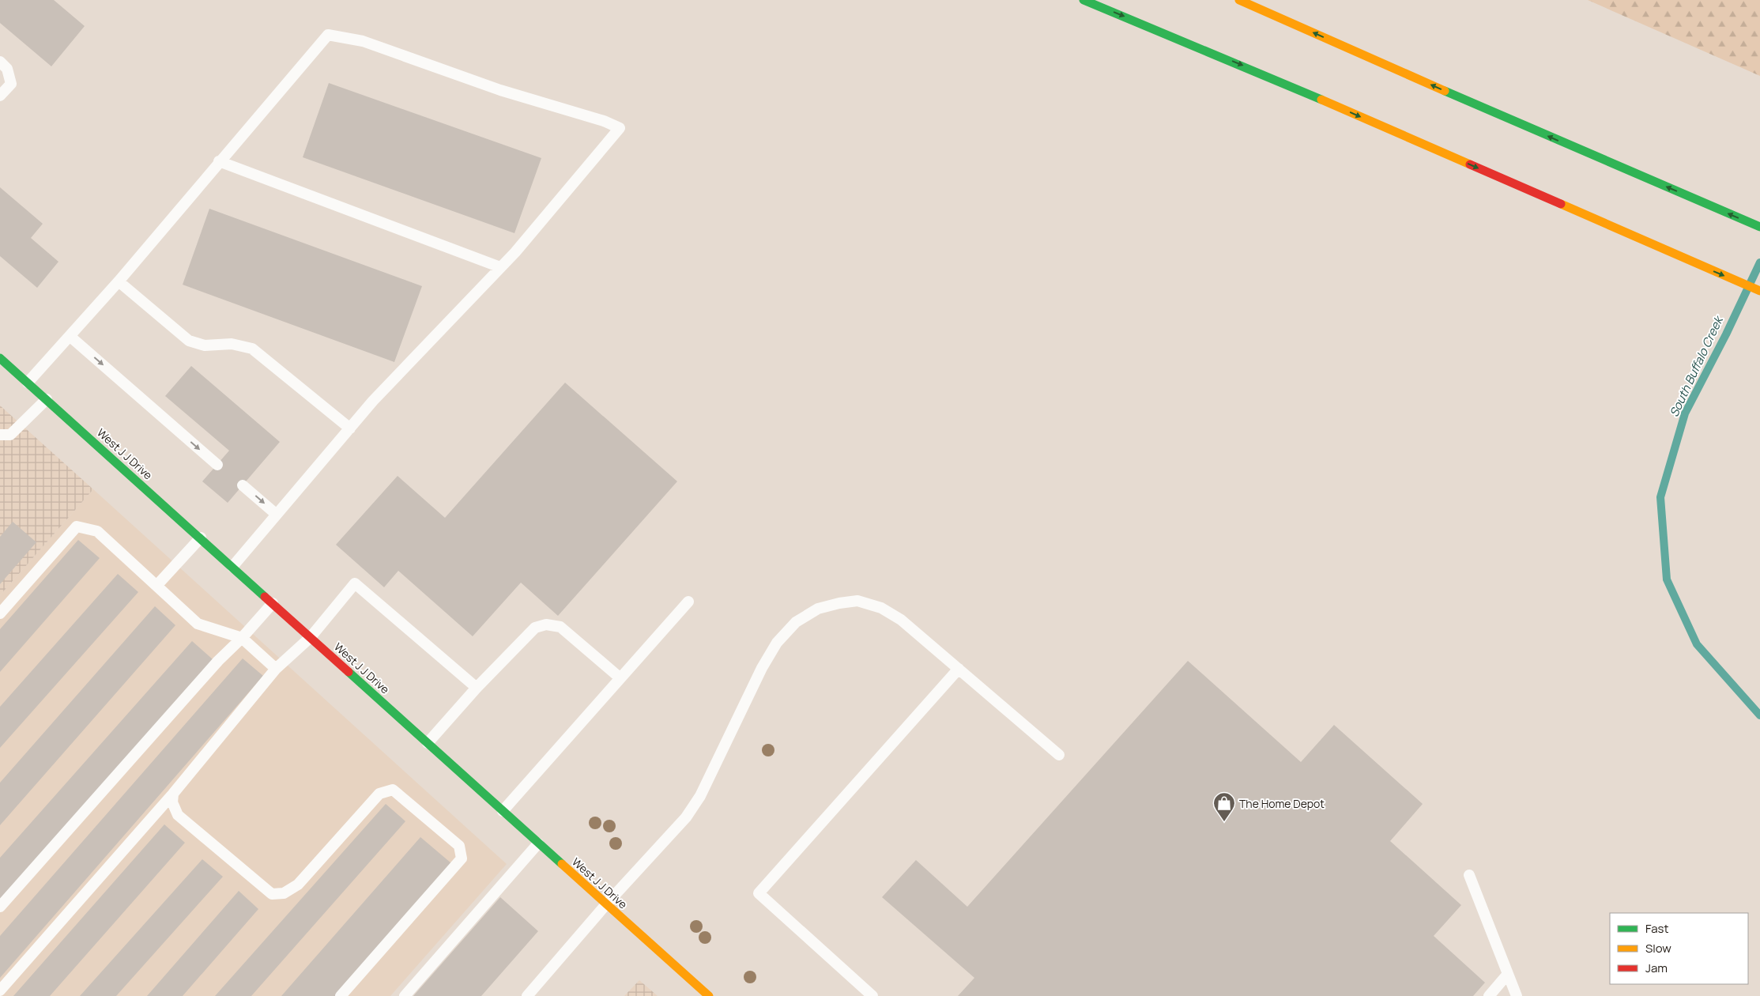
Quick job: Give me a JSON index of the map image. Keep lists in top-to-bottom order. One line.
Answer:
{"streets":{"main road":["West J J Drive"]},"water":["South Buffalo Creek"],"places":{"shop":["The Home Depot"]},"legend":["Fast","Slow","Jam"]}
